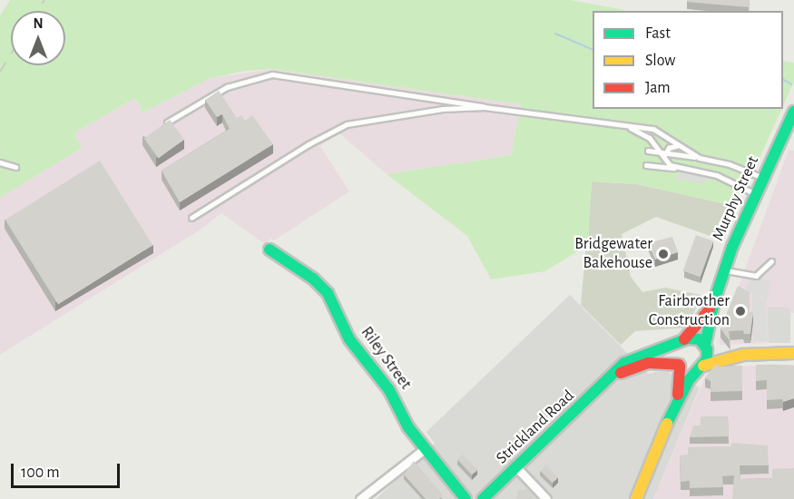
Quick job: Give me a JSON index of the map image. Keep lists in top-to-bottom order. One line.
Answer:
{"streets":{"street":["Murphy Street","Riley Street","Strickland Road"]},"crossings":[["Murphy Street","Strickland Road"]],"places":["Bridgewater Bakehouse","Fairbrother Construction"],"legend":["Fast","Slow","Jam"],"scale_bar":"100 m","north":"top"}
